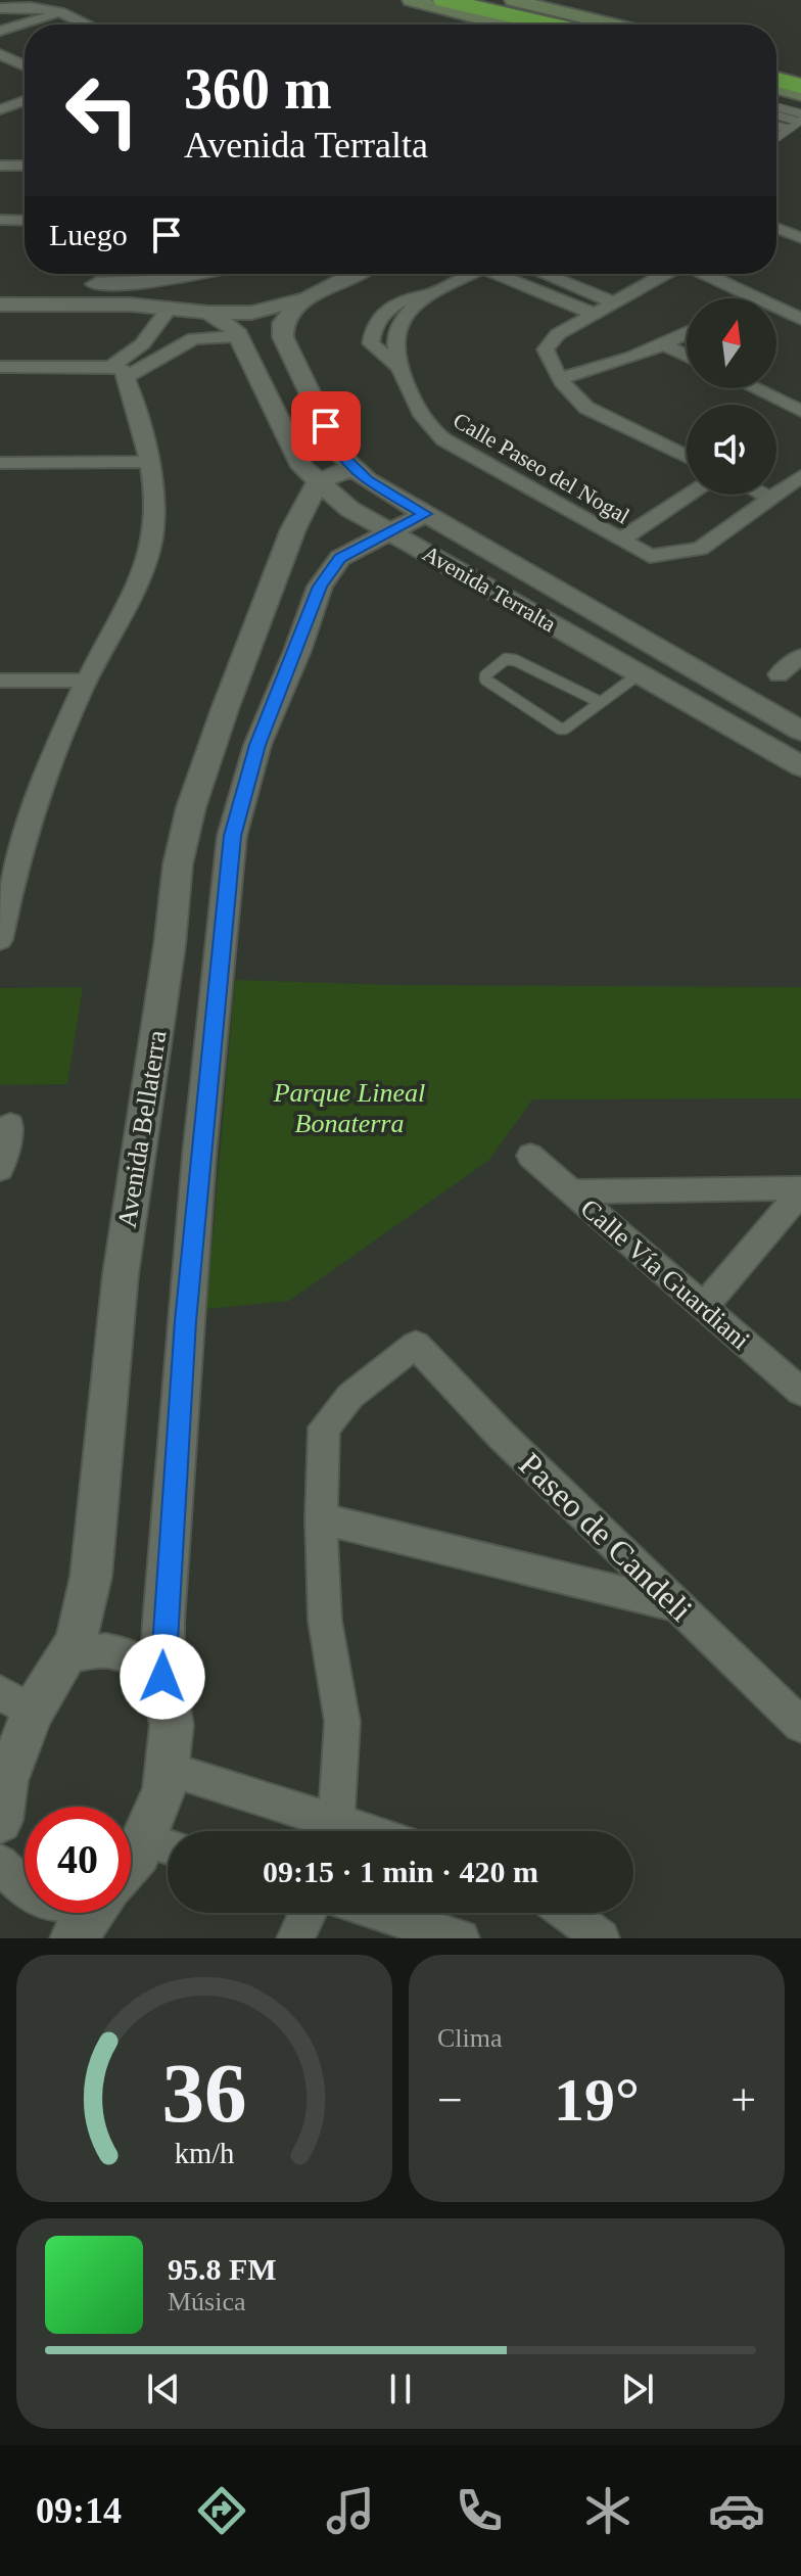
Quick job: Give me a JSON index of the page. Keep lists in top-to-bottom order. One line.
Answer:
{"streets":{"street":["Calle Paseo del Nogal","Avenida Terralta","Avenida Bellaterra","Calle Vía Guardiani","Paseo de Candeli"]},"crossings":[["Avenida Terralta","Avenida Bellaterra"]],"parks":["Parque Lineal Bonaterra"],"north":"top","page":{"turn":["360 m","Avenida Terralta"],"then":"Luego","limit":"40","trip":"09:15 · 1 min · 420 m","tile":"Clima","heat":["−","19°","+"],"song":["95.8 FM","Música"],"tabs":"09:14","gauge":["36","km/h"]}}
